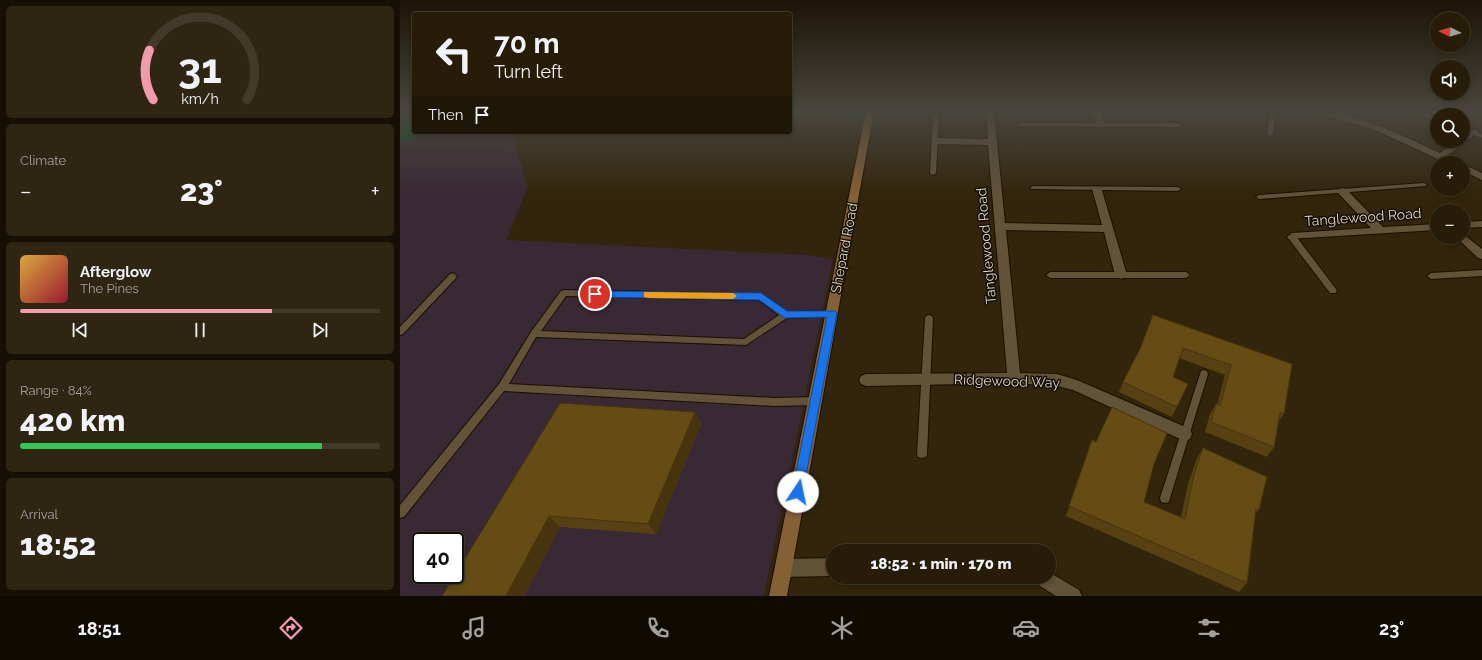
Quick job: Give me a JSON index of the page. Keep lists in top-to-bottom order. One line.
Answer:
{"streets":{"street":["Tanglewood Road","Shepard Road","Ridgewood Way"]},"crossings":[["Tanglewood Road","Ridgewood Way"]],"north":"left","page":{"map_buttons":["+","−"],"turn":["70 m","Turn left"],"then":"Then","tile":["Climate",["Range · 84%","420 km"],["Arrival","18:52"]],"heat":["−","23°","+"],"song":["Afterglow","The Pines"],"limit":"40","trip":"18:52 · 1 min · 170 m","tabs":["18:51","23°"],"gauge":["31","km/h"]}}
